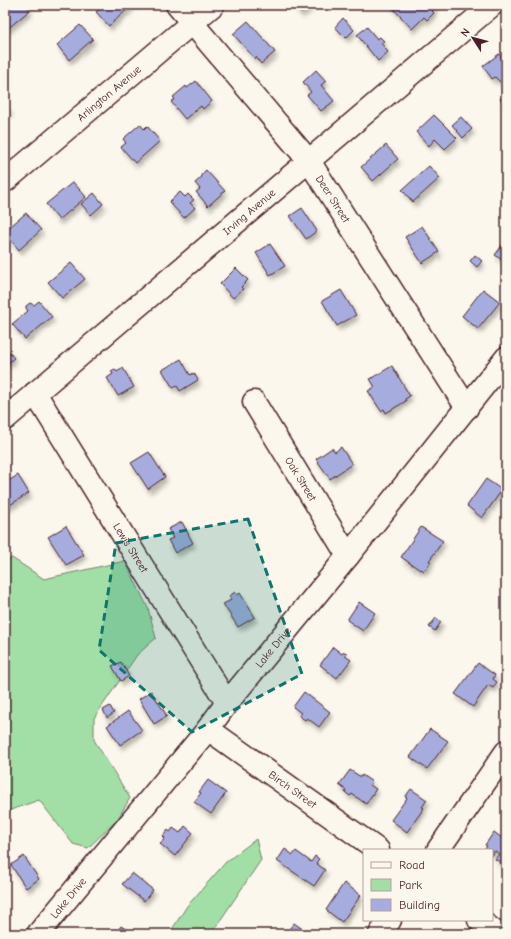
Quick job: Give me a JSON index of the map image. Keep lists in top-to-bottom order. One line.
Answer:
{"streets":{"street":["Arlington Avenue","Deer Street","Irving Avenue","Oak Street","Lewis Street","Lake Drive","Birch Street"]},"crossings":[["Arlington Avenue","Deer Street"],["Deer Street","Irving Avenue"],["Deer Street","Lake Drive"],["Irving Avenue","Lewis Street"],["Oak Street","Lake Drive"],["Lewis Street","Lake Drive"],["Lake Drive","Birch Street"]],"legend":["Road","Park","Building"],"north":"top left"}
